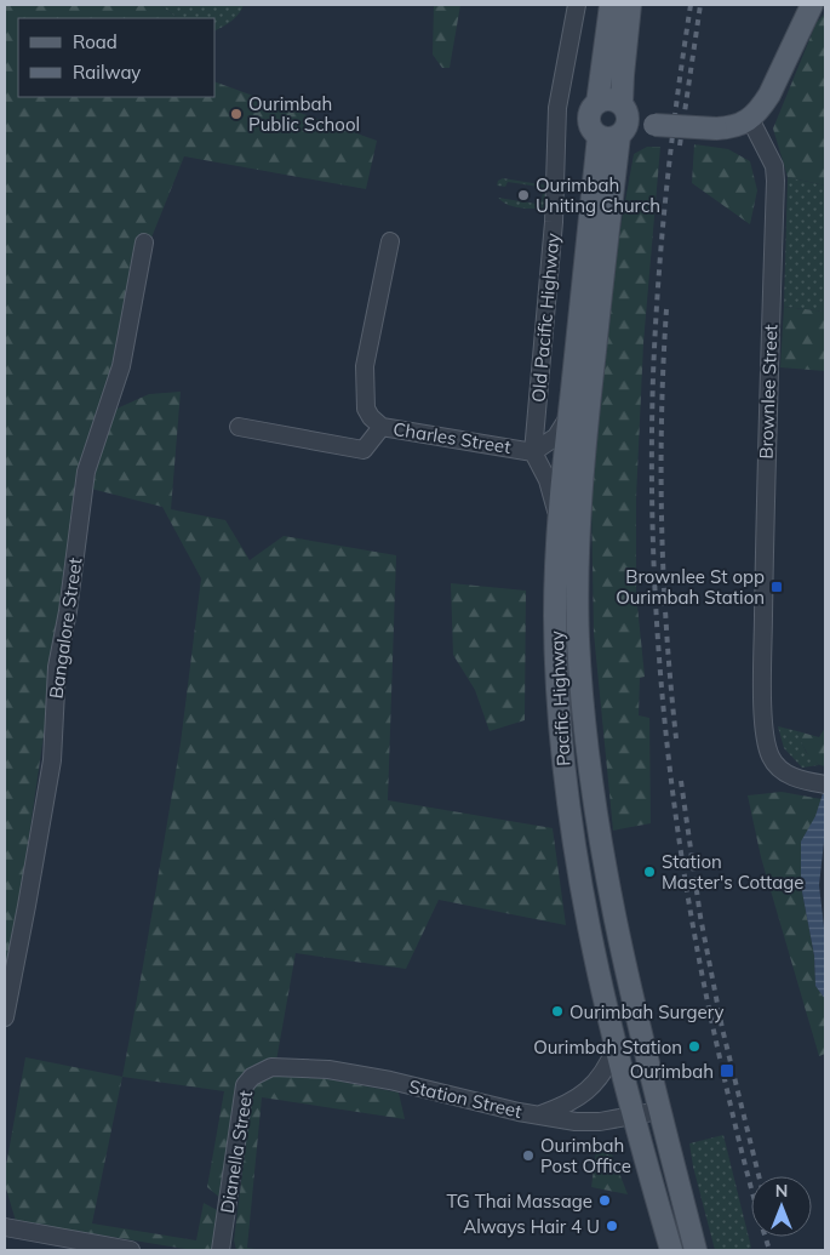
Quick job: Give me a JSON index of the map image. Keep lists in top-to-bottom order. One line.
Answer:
{"streets":{"main road":["Pacific Highway"],"street":["Old Pacific Highway","Brownlee Street","Charles Street","Bangalore Street","Station Street","Dianella Street"]},"crossings":[["Old Pacific Highway","Charles Street"],["Charles Street","Pacific Highway"],["Pacific Highway","Station Street"],["Station Street","Dianella Street"]],"places":{"other":["Ourimbah Public School","Ourimbah Uniting Church","Station Master's Cottage","Ourimbah Surgery","Ourimbah Station","Ourimbah Post Office","TG Thai Massage","Always Hair 4 U"],"transit":["Brownlee St opp Ourimbah Station","Ourimbah"]},"legend":["Road","Railway"],"north":"top"}
